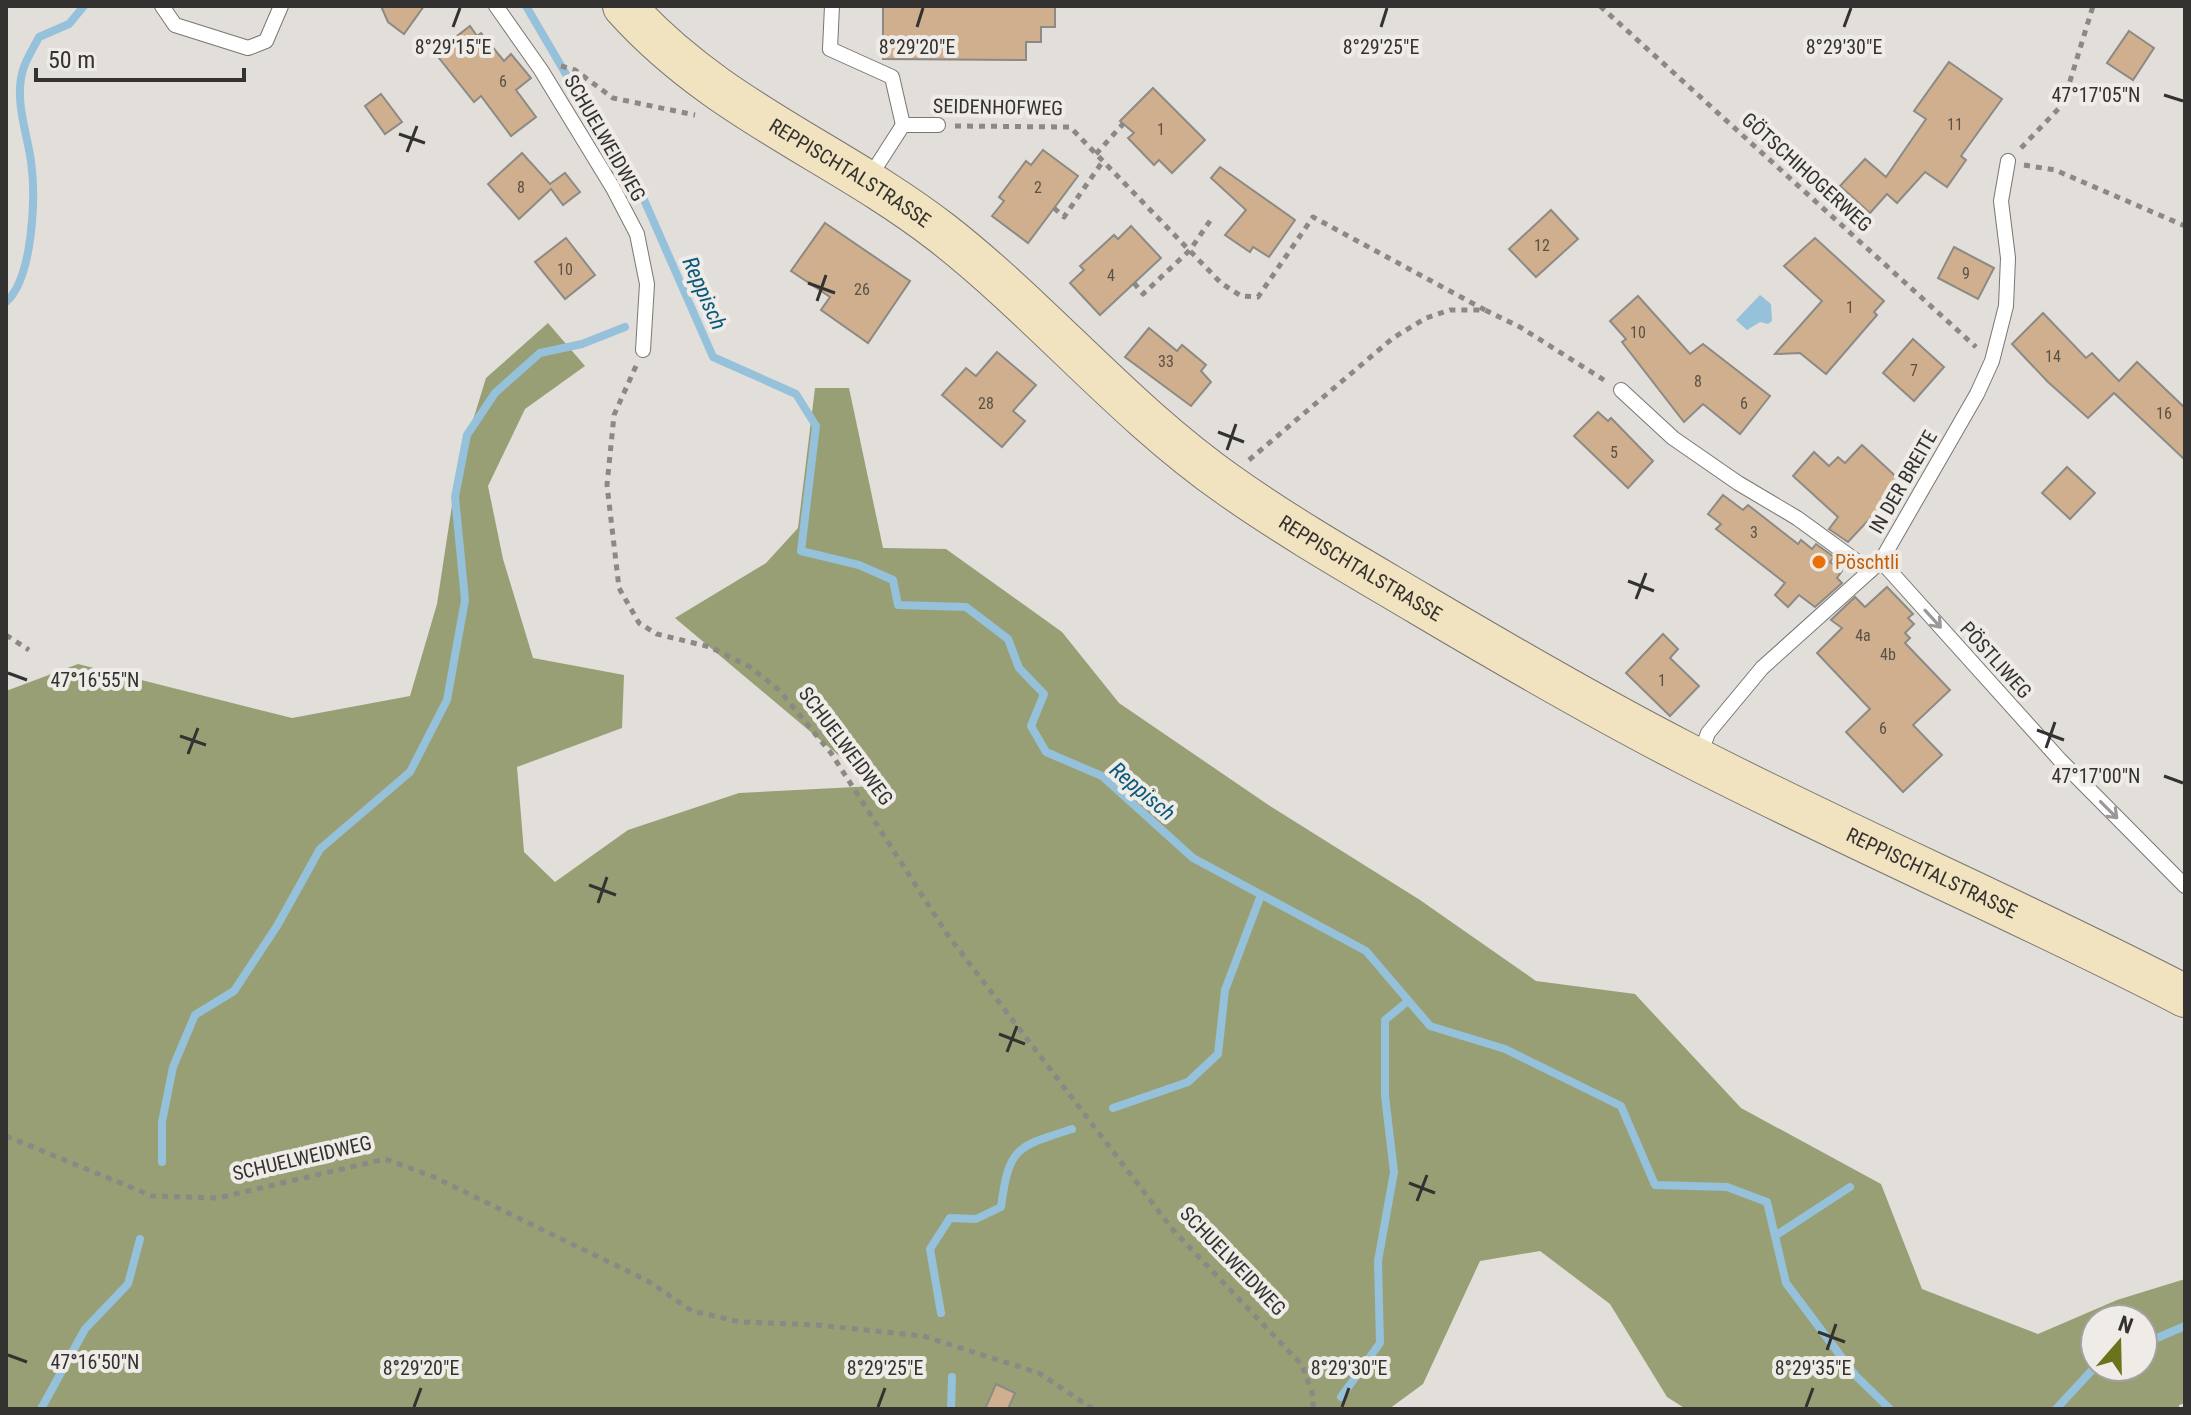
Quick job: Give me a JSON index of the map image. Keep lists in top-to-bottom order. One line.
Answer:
{"streets":{"main road":["REPPISCHTALSTRASSE"],"lane":["SEIDENHOFWEG","SCHUELWEIDWEG","IN DER BREITE","PÖSTLIWEG"],"path":["GÖTSCHIHOGERWEG"]},"crossings":[["GÖTSCHIHOGERWEG","IN DER BREITE"],["REPPISCHTALSTRASSE","IN DER BREITE"],["IN DER BREITE","PÖSTLIWEG"]],"one_way":["PÖSTLIWEG"],"water":["Reppisch"],"places":["Pöschtli"],"house_numbers":["6","11","1","8","2","12","10","9","4","26","1","10","14","33","7","8","28","6","16","5","3","4a","4b","1","6"],"scale_bar":"50 m","north":"top","coordinates":["8°29'15\"E","8°29'20\"E","8°29'25\"E","8°29'30\"E","47°17'05\"N","47°16'55\"N","47°17'00\"N","47°16'50\"N","8°29'35\"E"]}
